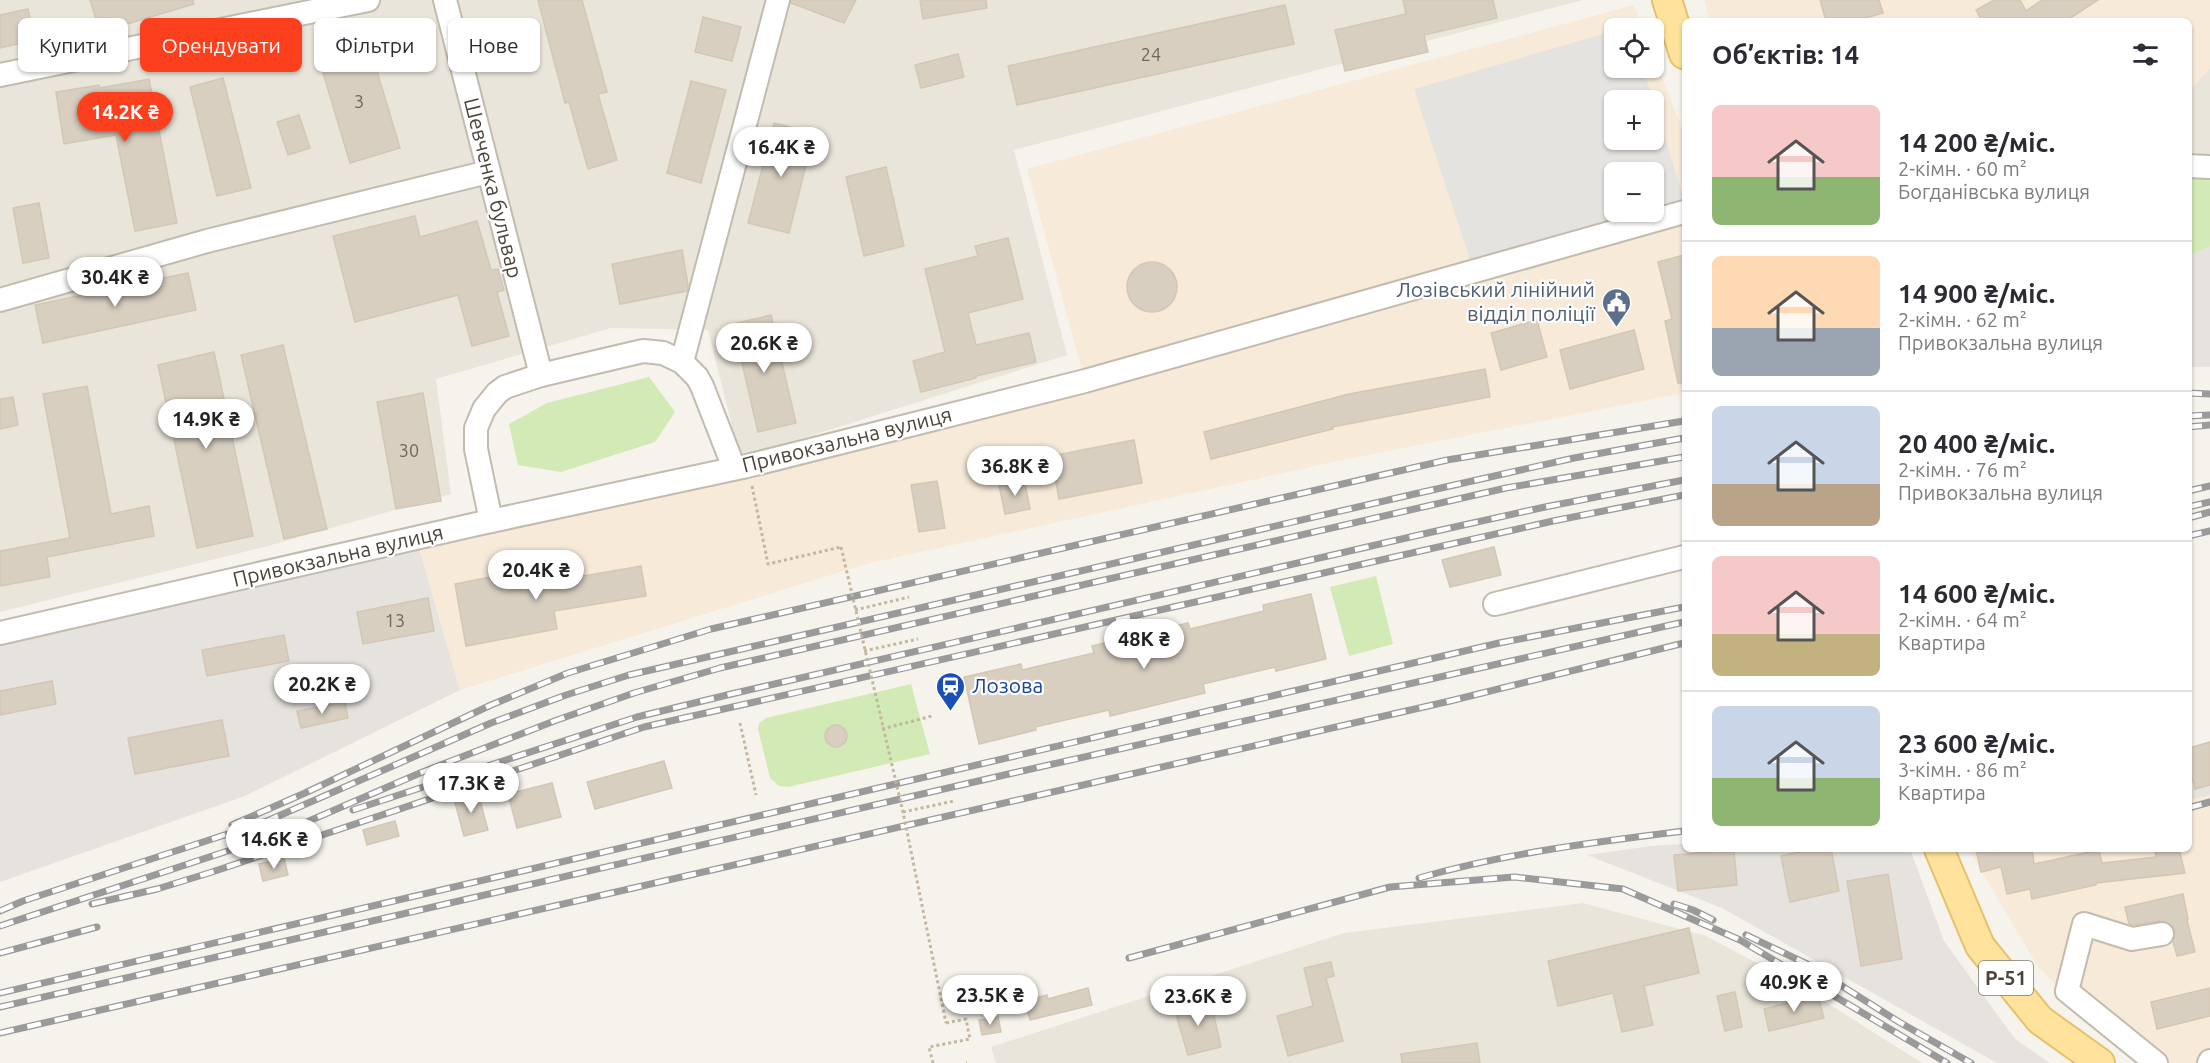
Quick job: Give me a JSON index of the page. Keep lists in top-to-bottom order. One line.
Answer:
{"streets":{"main road":["Р-51"],"street":["Шевченка бульвар","Привокзальна вулиця"]},"places":{"public building":["Лозівський лінійний відділ поліції"],"station":["Лозова"]},"house_numbers":["24","3","30","13"],"page":{"map_buttons":["+","−"],"chip":["Купити","Орендувати","Фільтри","Нове"],"heading":"Об’єктів: 14","list":[{"name":"14 200 ₴/міс.","note":"2-кімн. · 60 m² · Богданівська вулиця"},{"name":"14 900 ₴/міс.","note":"2-кімн. · 62 m² · Привокзальна вулиця"},{"name":"20 400 ₴/міс.","note":"2-кімн. · 76 m² · Привокзальна вулиця"},{"name":"14 600 ₴/міс.","note":"2-кімн. · 64 m² · Квартира"},{"name":"23 600 ₴/міс.","note":"3-кімн. · 86 m² · Квартира"}],"price":["14.2K ₴","16.4K ₴","30.4K ₴","20.6K ₴","14.9K ₴","36.8K ₴","20.4K ₴","48K ₴","20.2K ₴","17.3K ₴","14.6K ₴","40.9K ₴","23.5K ₴","23.6K ₴"]}}
